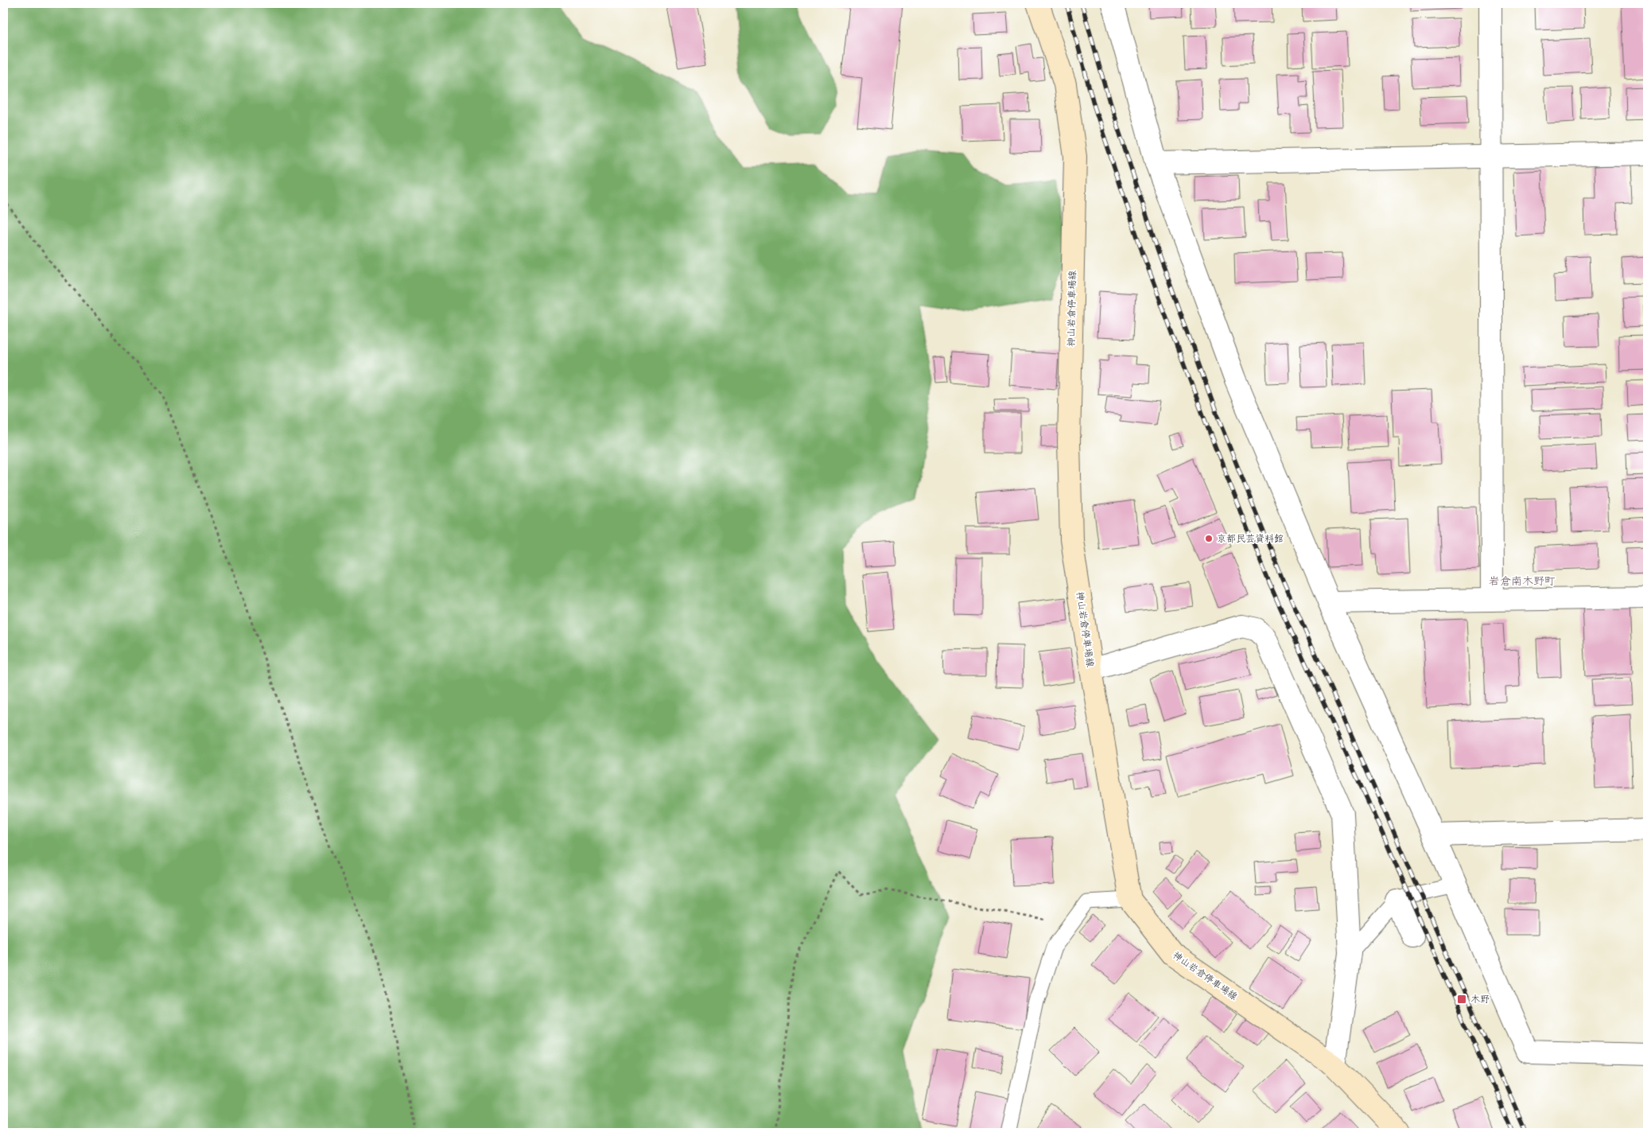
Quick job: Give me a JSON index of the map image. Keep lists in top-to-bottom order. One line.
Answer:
{"streets":{"main road":["神山岩倉停車場線"]},"districts":["岩倉南木野町"],"places":{"other":["京都民芸資料館"],"transit":["木野"]}}
